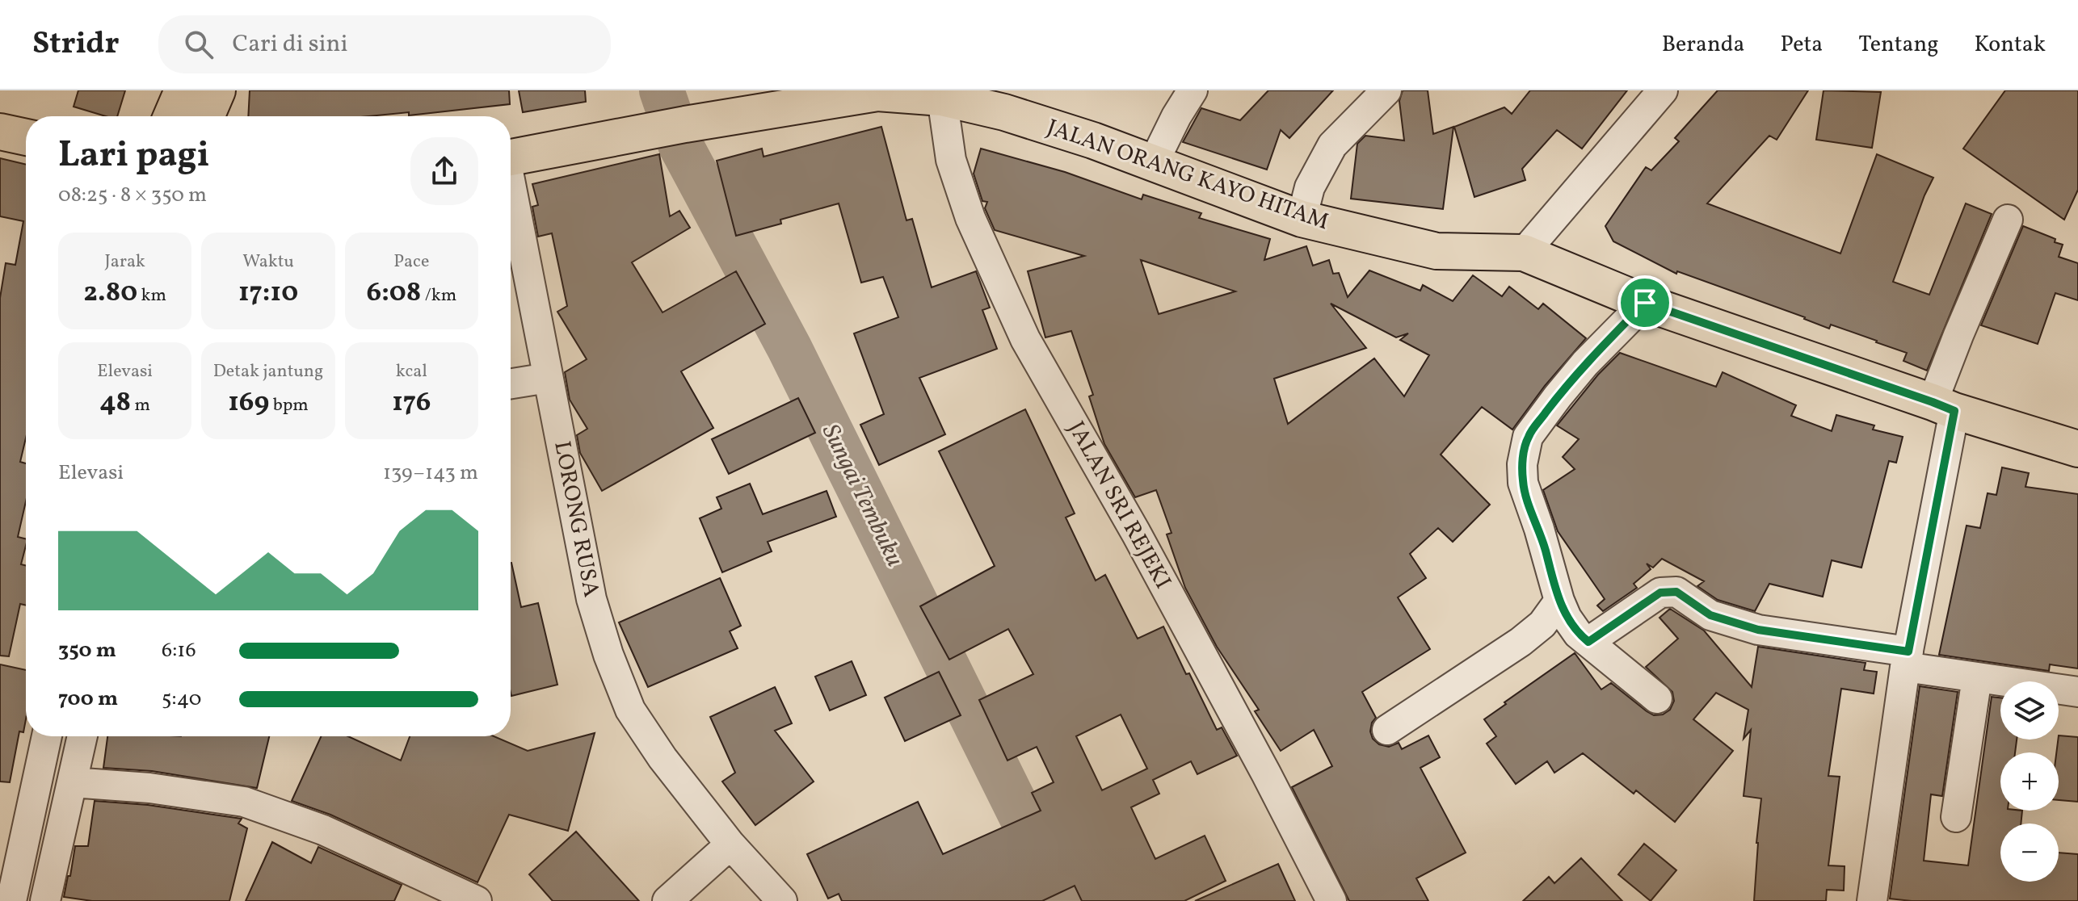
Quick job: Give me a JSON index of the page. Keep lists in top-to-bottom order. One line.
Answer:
{"streets":{"main road":["JALAN ORANG KAYO HITAM"],"street":["JALAN SRI REJEKI","LORONG RUSA"]},"crossings":[["JALAN ORANG KAYO HITAM","JALAN SRI REJEKI"]],"water":["Sungai Tembuku"],"page":{"header":"Stridr","search":"Cari di sini","nav":["Beranda","Peta","Tentang","Kontak"],"heading":["Lari pagi","08:25 · 8 × 350 m"],"stats":[["Jarak","2.80 km"],["Waktu","17:10"],["Pace","6:08 /km"],["Elevasi","48 m"],["Detak jantung","169 bpm"],["kcal","176"]],"chart":["Elevasi","139–143 m"],"list":[{"name":"350 m","note":"6:16"},{"name":"700 m","note":"5:40"}],"map_buttons":["+","−"]}}
